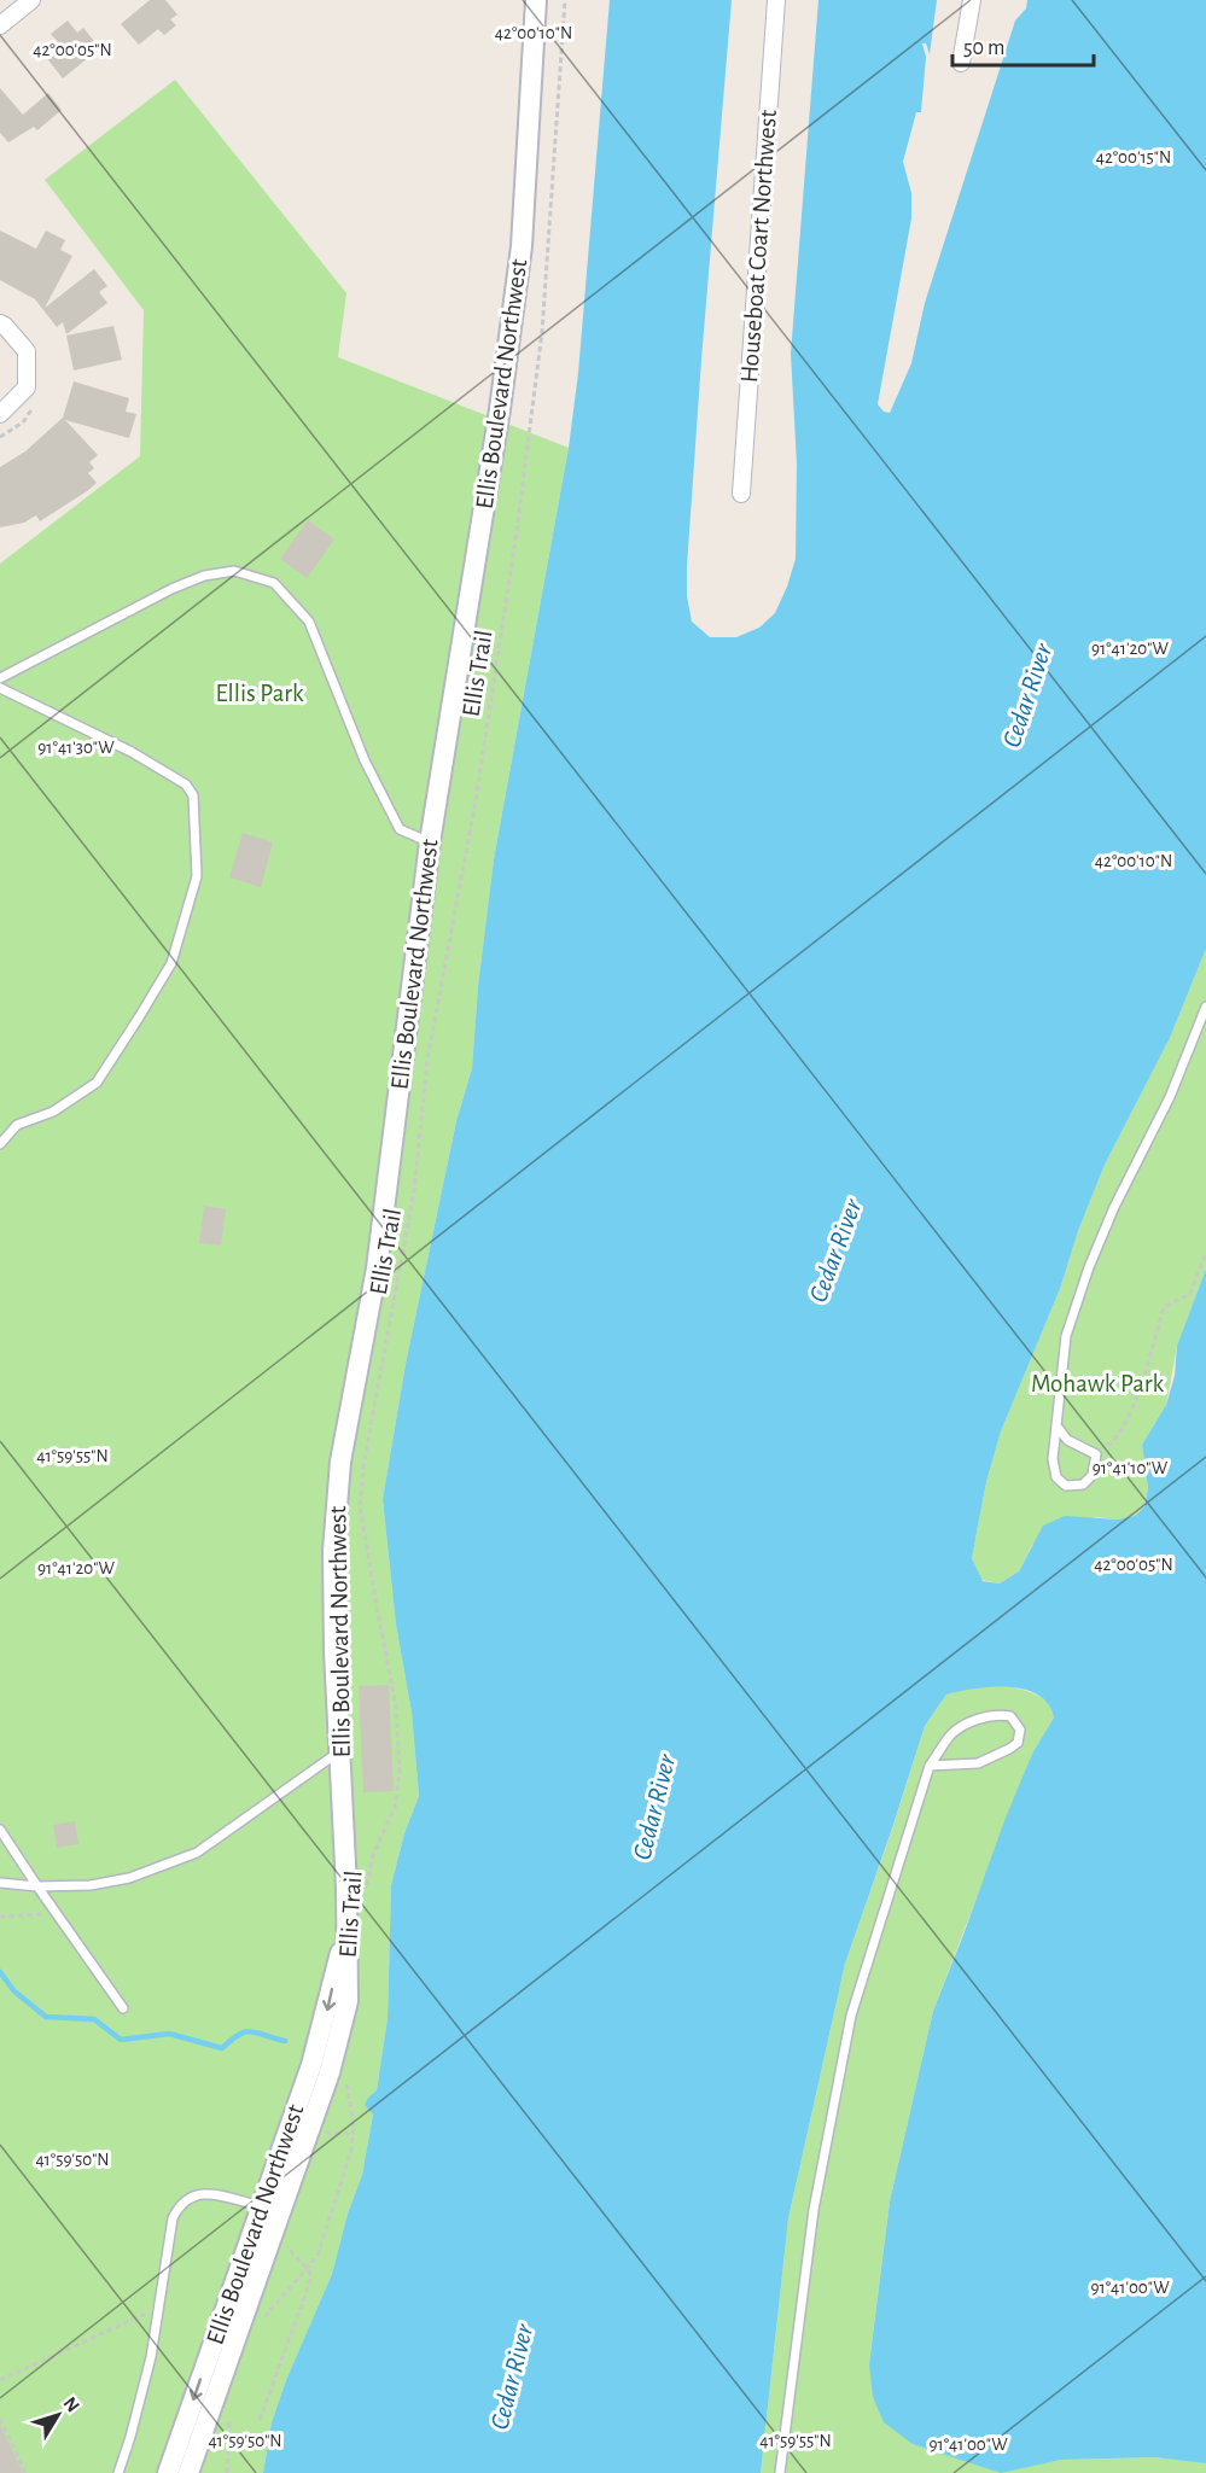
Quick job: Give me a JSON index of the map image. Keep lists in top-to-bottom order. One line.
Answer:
{"streets":{"street":["Houseboat Coart Northwest","Ellis Boulevard Northwest"],"path":["Ellis Trail"]},"water":["Cedar River"],"parks":["Ellis Park","Mohawk Park"],"scale_bar":"50 m","north":"top right","coordinates":["42°00'10\"N","42°00'05\"N","42°00'15\"N","91°41'20\"W","91°41'30\"W","41°59'55\"N","91°41'10\"W","41°59'50\"N","91°41'00\"W"]}
